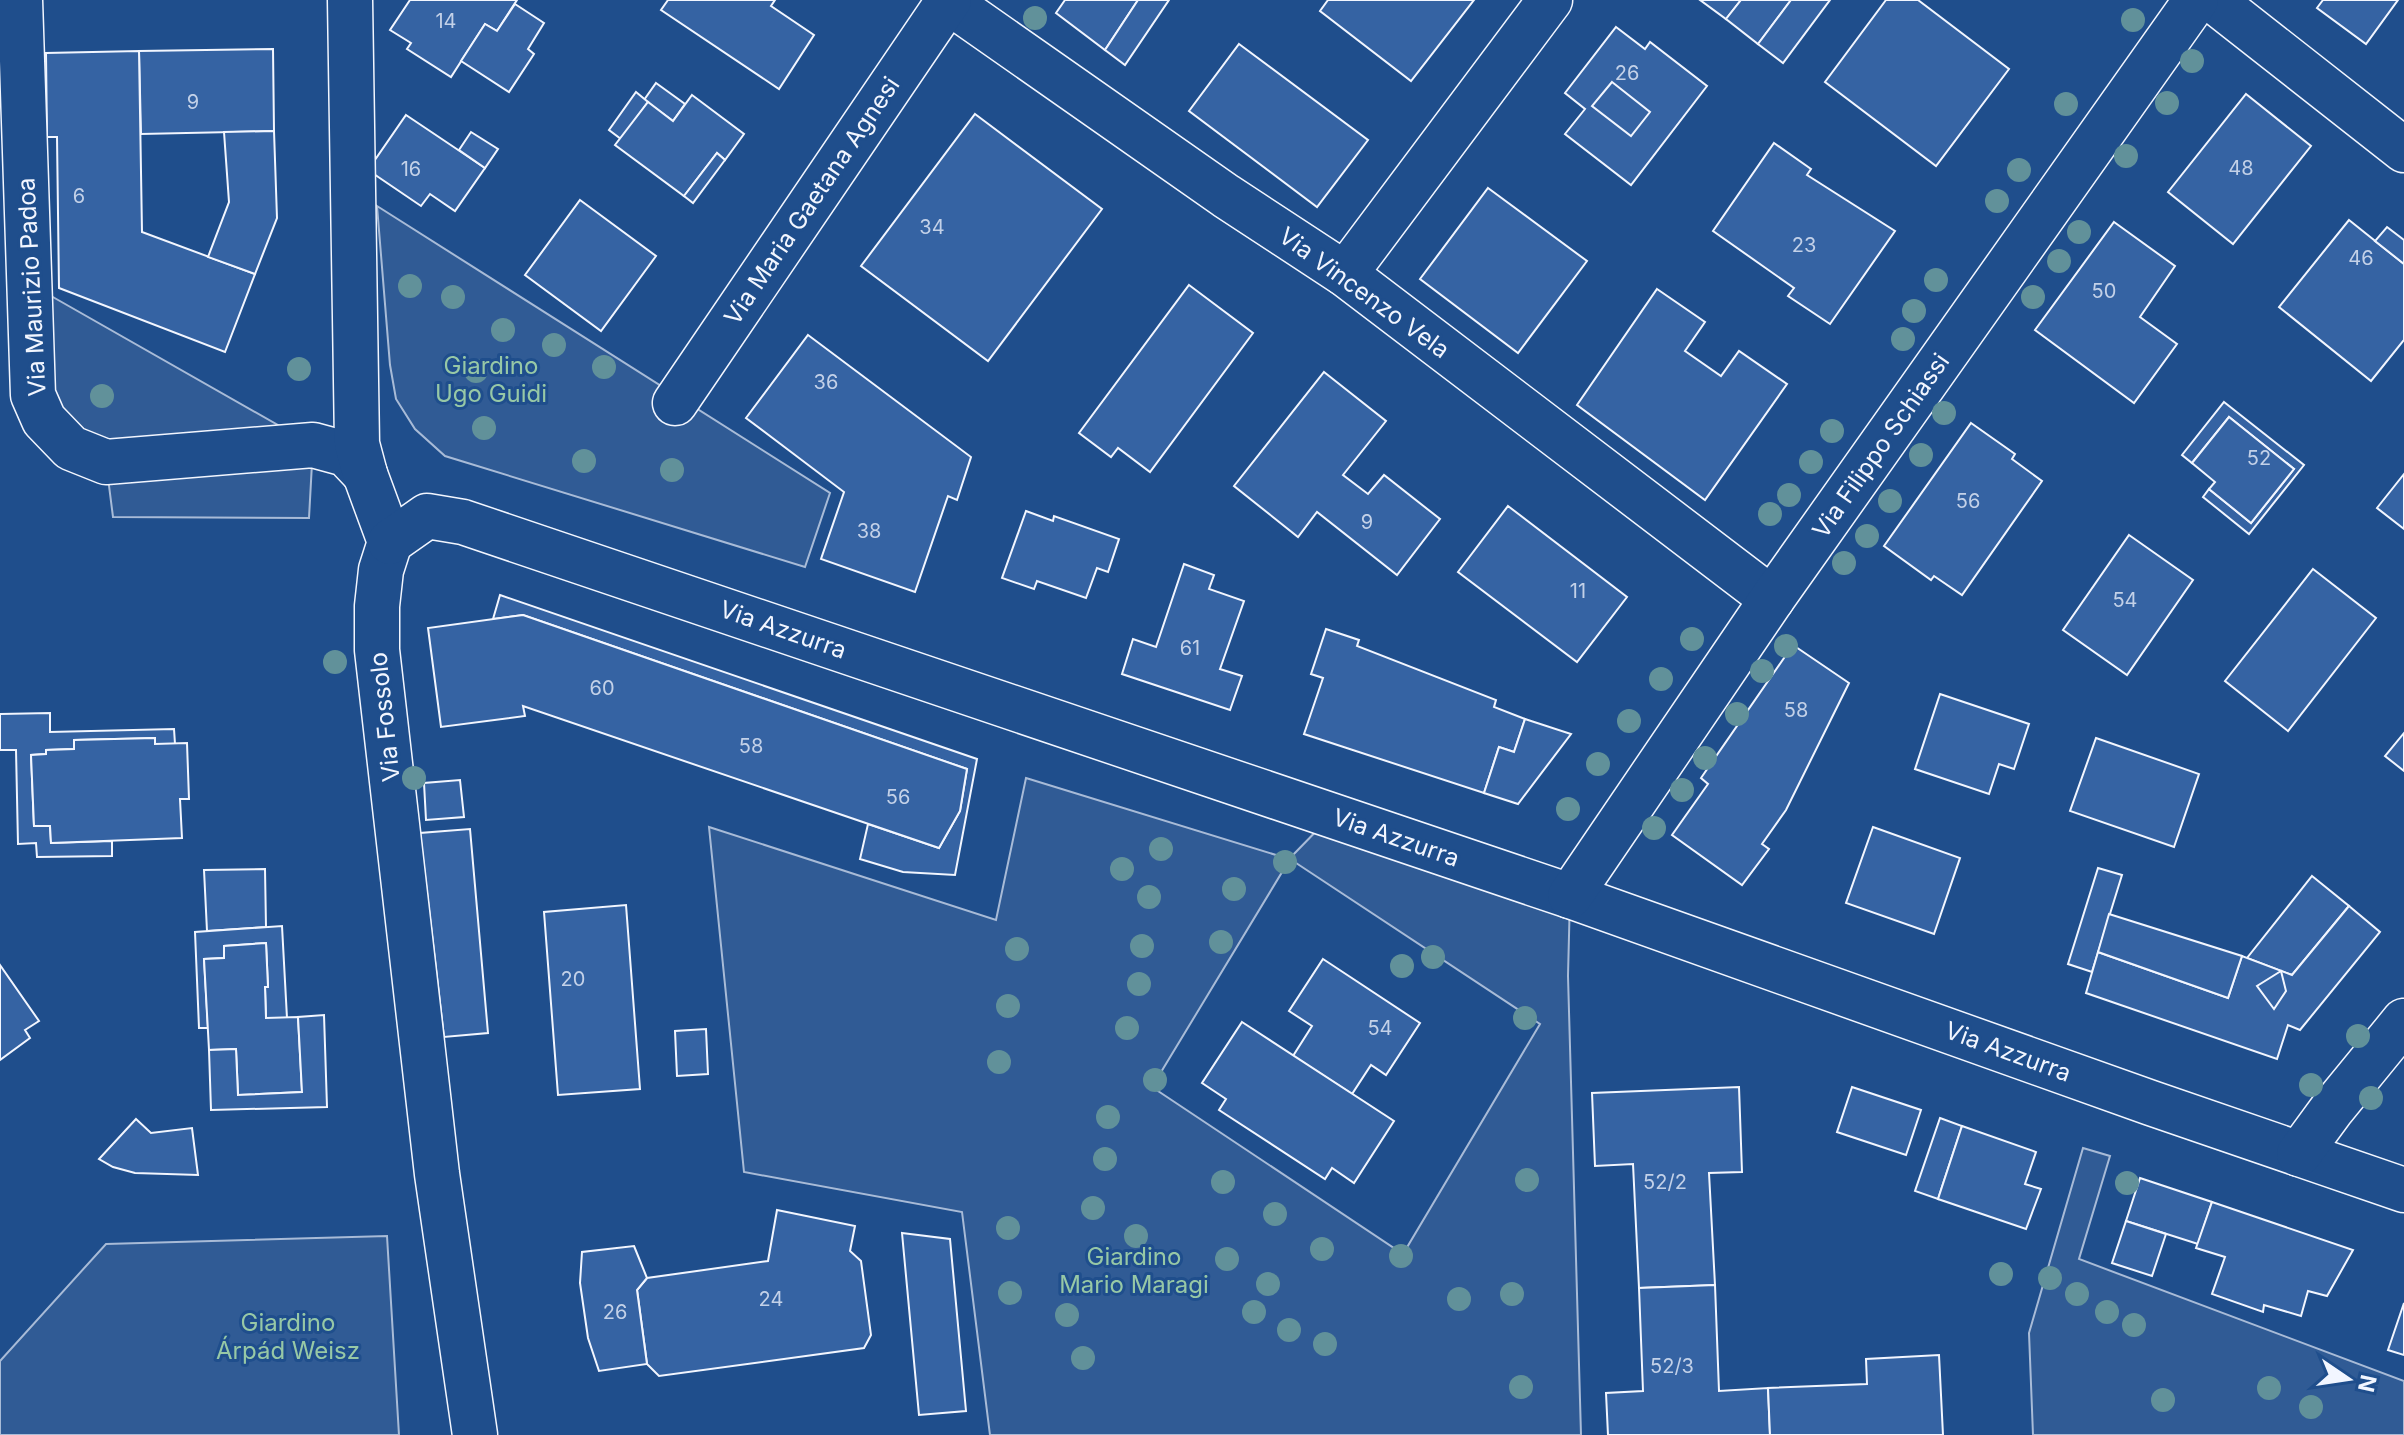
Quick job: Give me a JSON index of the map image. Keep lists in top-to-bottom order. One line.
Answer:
{"streets":{"street":["Via Maria Gaetana Agnesi","Via Maurizio Padoa","Via Vincenzo Vela","Via Filippo Schiassi","Via Azzurra","Via Fossolo"]},"crossings":[["Via Maria Gaetana Agnesi","Via Vincenzo Vela"],["Via Vincenzo Vela","Via Filippo Schiassi"],["Via Filippo Schiassi","Via Azzurra"],["Via Azzurra","Via Fossolo"]],"parks":["Giardino Ugo Guidi","Giardino Mario Maragi","Giardino Árpád Weisz"],"house_numbers":["14","26","9","48","16","6","34","23","46","50","36","52","56","9","38","11","54","61","60","58","58","56","20","54","52/2","24","26","52/3"],"north":"right"}
